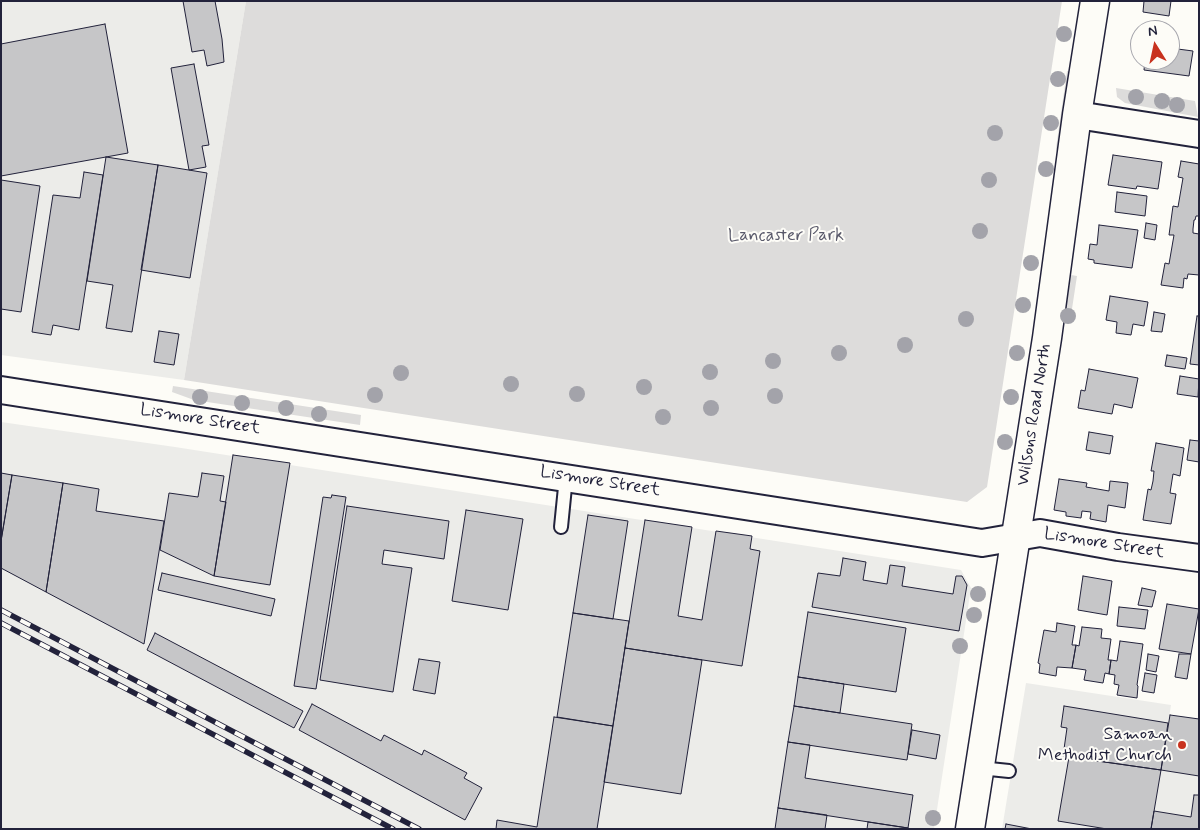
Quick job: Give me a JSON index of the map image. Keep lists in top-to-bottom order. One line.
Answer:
{"streets":{"street":["Wilsons Road North","Lismore Street"]},"crossings":[["Wilsons Road North","Lismore Street"]],"parks":["Lancaster Park"],"places":["Samoan Methodist Church"],"north":"top"}
